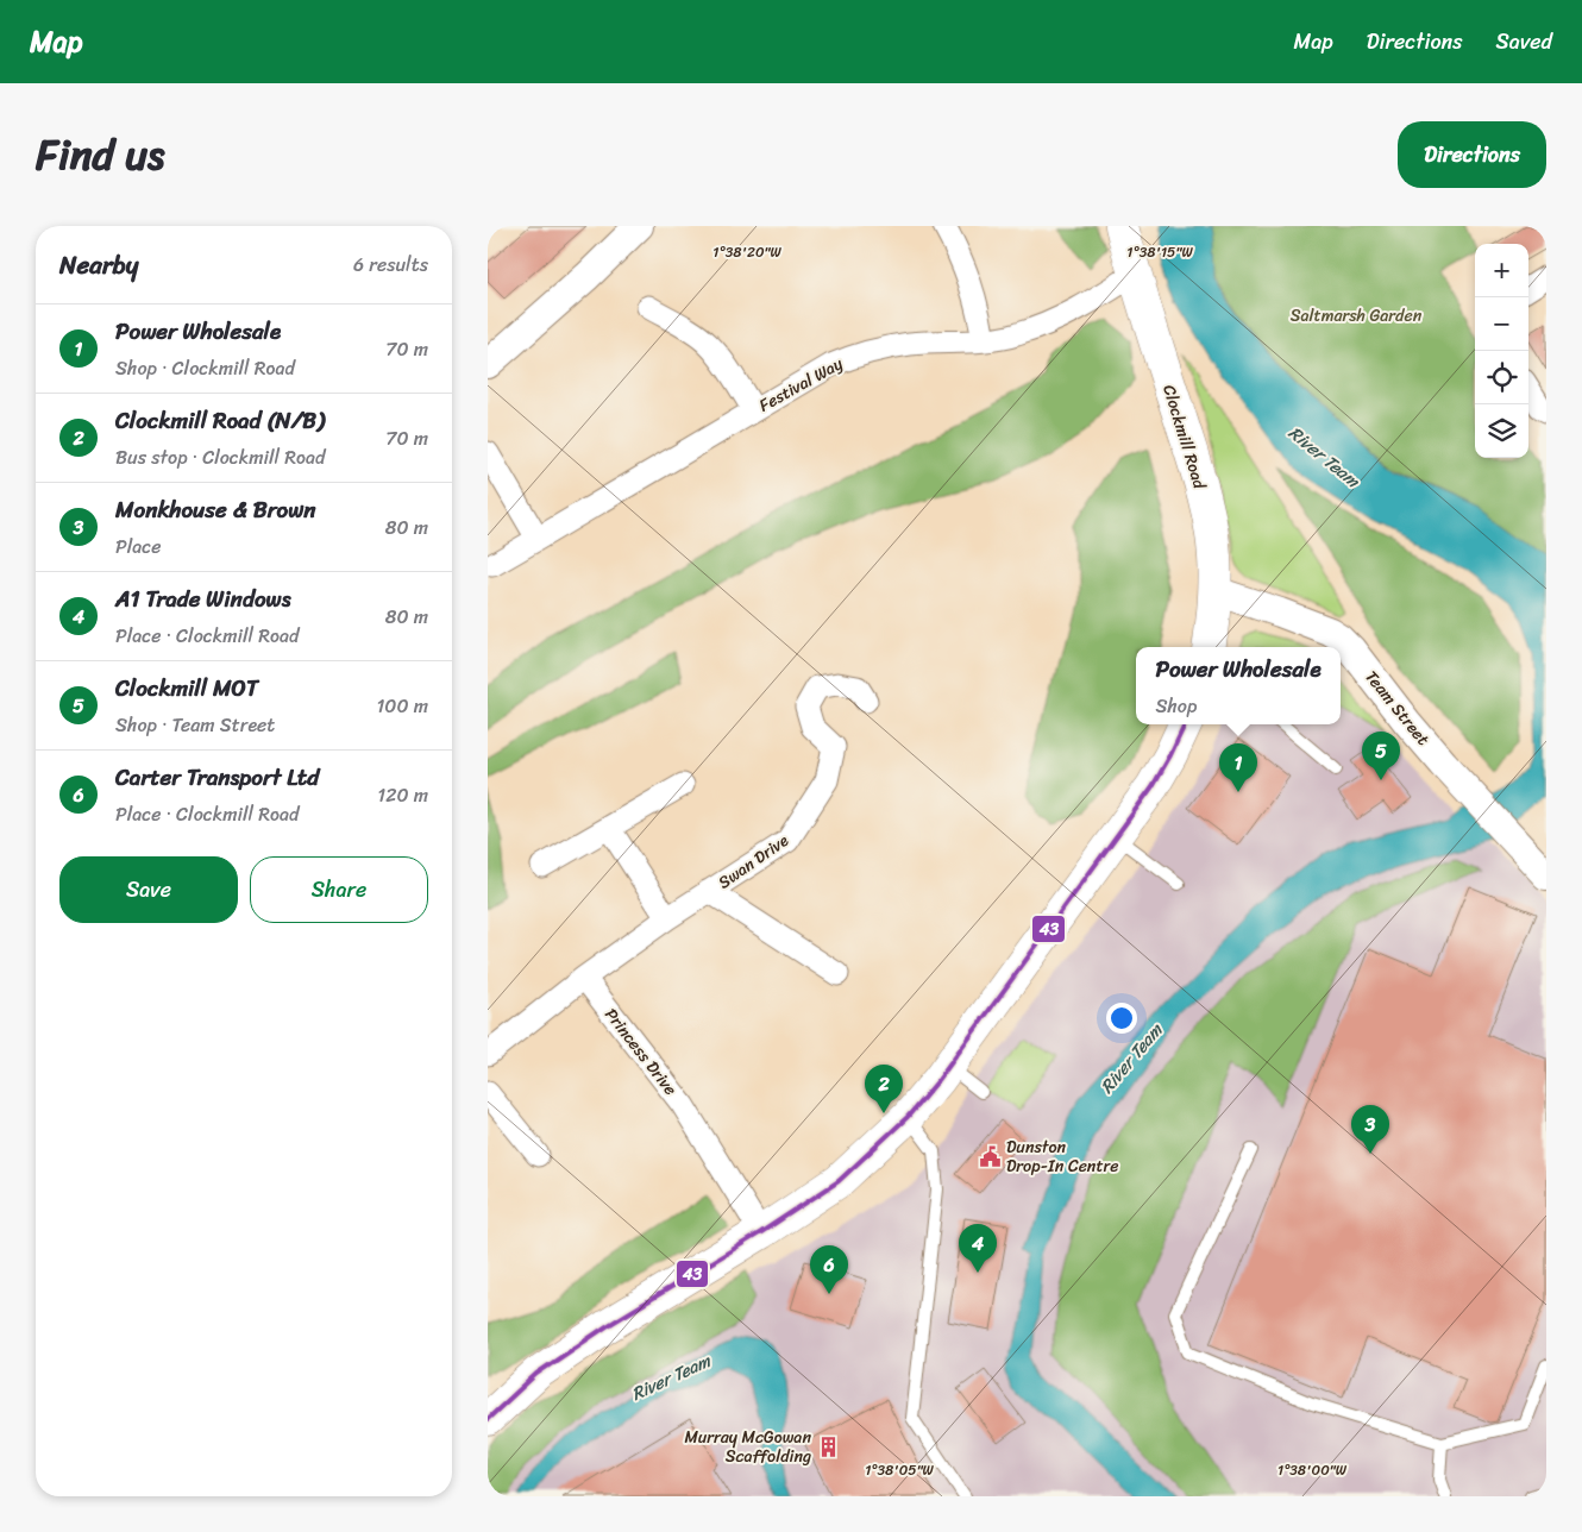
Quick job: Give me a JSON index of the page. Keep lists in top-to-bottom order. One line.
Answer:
{"streets":{"main road":["Clockmill Road"],"street":["Festival Way","Team Street","Swan Drive","Princess Drive"]},"crossings":[["Festival Way","Clockmill Road"],["Clockmill Road","Team Street"],["Swan Drive","Princess Drive"]],"water":["River Team"],"parks":["Saltmarsh Garden"],"places":{"public building":["Dunston Drop-In Centre"],"building":["Murray McGowan Scaffolding"]},"lines":["transit line 43"],"page":{"header":"Map","nav":["Map","Directions","Saved"],"title":"Find us","buttons":["Directions",["Save","Share"]],"heading":["Nearby","6 results"],"map_buttons":["+","−"],"list":[{"mark":"1","name":"Power Wholesale","note":"Shop · Clockmill Road","value":"70 m"},{"mark":"2","name":"Clockmill Road (N/B)","note":"Bus stop · Clockmill Road","value":"70 m"},{"mark":"3","name":"Monkhouse & Brown","note":"Place","value":"80 m"},{"mark":"4","name":"A1 Trade Windows","note":"Place · Clockmill Road","value":"80 m"},{"mark":"5","name":"Clockmill MOT","note":"Shop · Team Street","value":"100 m"},{"mark":"6","name":"Carter Transport Ltd","note":"Place · Clockmill Road","value":"120 m"}],"popup":["Power Wholesale","Shop"],"pins":["5","1","2","3","4","6"]},"coordinates":["1°38'20\"W","1°38'15\"W","1°38'05\"W","1°38'00\"W"]}
